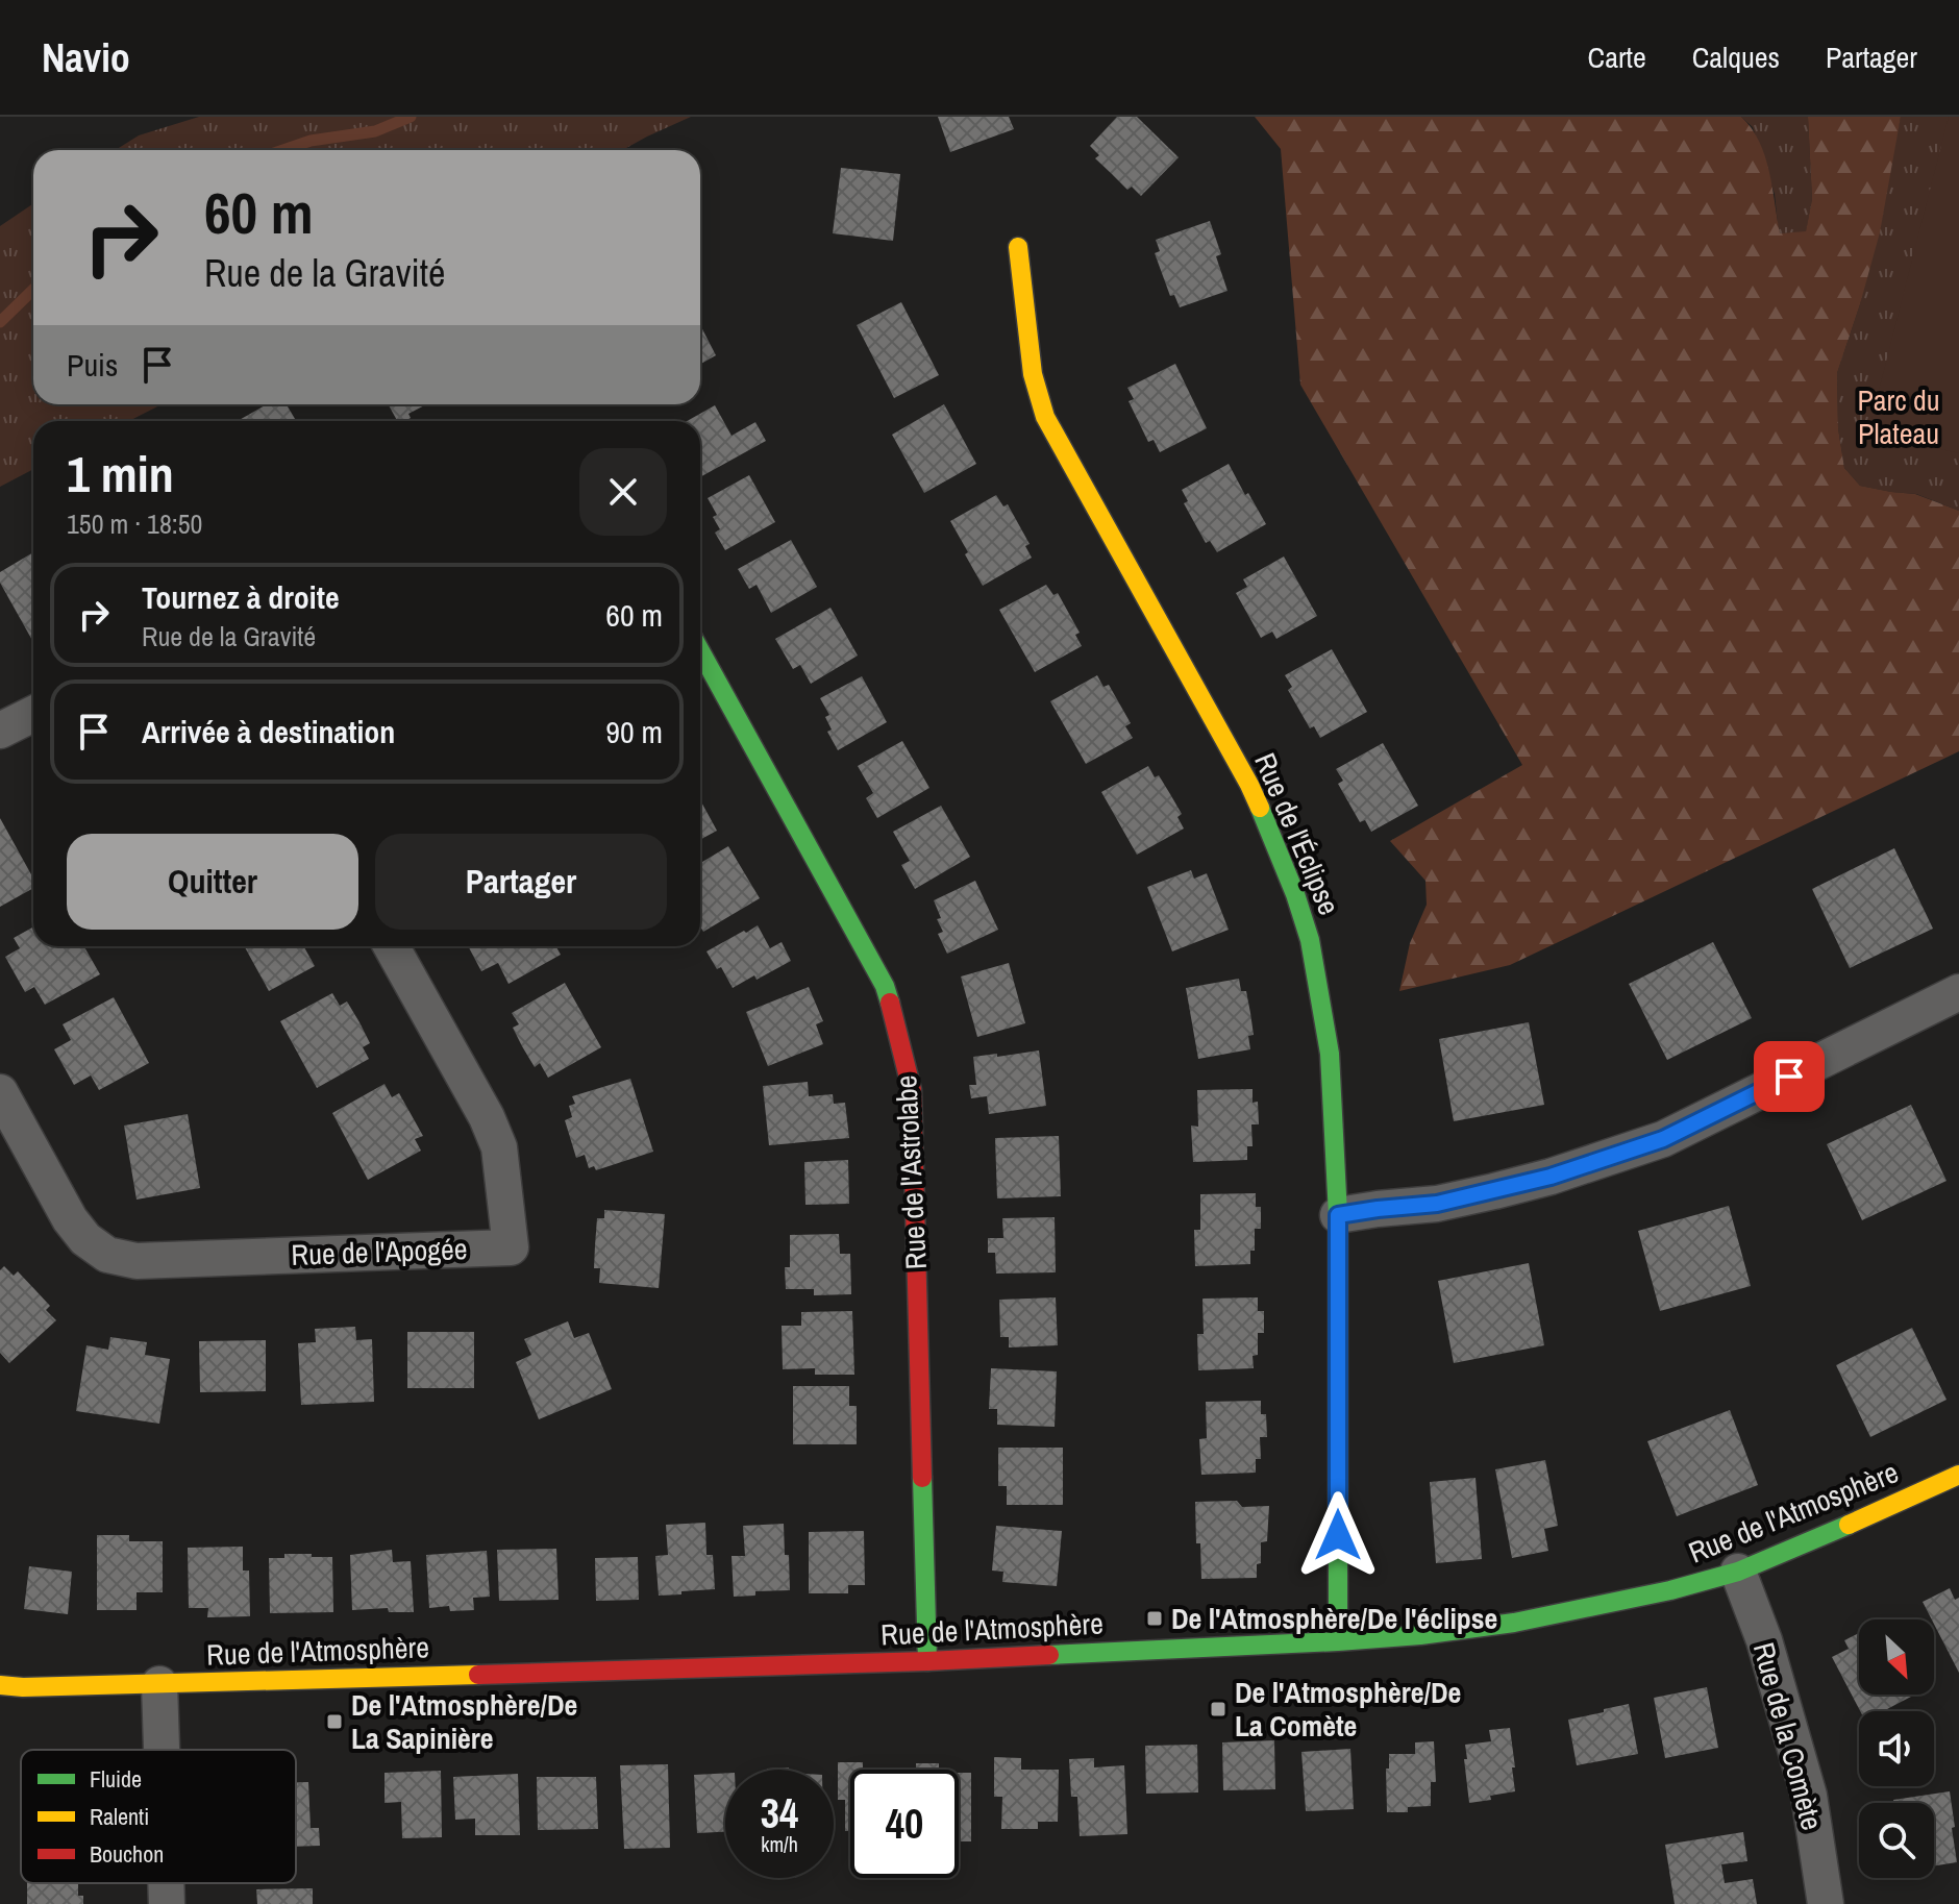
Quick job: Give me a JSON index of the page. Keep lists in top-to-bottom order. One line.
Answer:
{"streets":{"street":["Rue de l'Éclipse","Rue de l'Astrolabe","Rue de l'Apogée","Rue de l'Atmosphère","Rue de la Comète"]},"crossings":[["Rue de l'Éclipse","Rue de l'Atmosphère"],["Rue de l'Astrolabe","Rue de l'Atmosphère"],["Rue de l'Atmosphère","Rue de la Comète"]],"parks":["Parc du Plateau"],"places":{"transit":["De l'Atmosphère/De l'éclipse","De l'Atmosphère/De La Comète","De l'Atmosphère/De La Sapinière"]},"legend":["Fluide","Ralenti","Bouchon"],"north":"bottom right","page":{"header":"Navio","nav":["Carte","Calques","Partager"],"turn":["60 m","Rue de la Gravité"],"then":"Puis","heading":["1 min","150 m · 18:50"],"list":[{"name":"Tournez à droite","note":"Rue de la Gravité","value":"60 m"},{"name":"Arrivée à destination","value":"90 m"}],"buttons":["Quitter","Partager"],"speed":"34 km/h","limit":"40"}}
